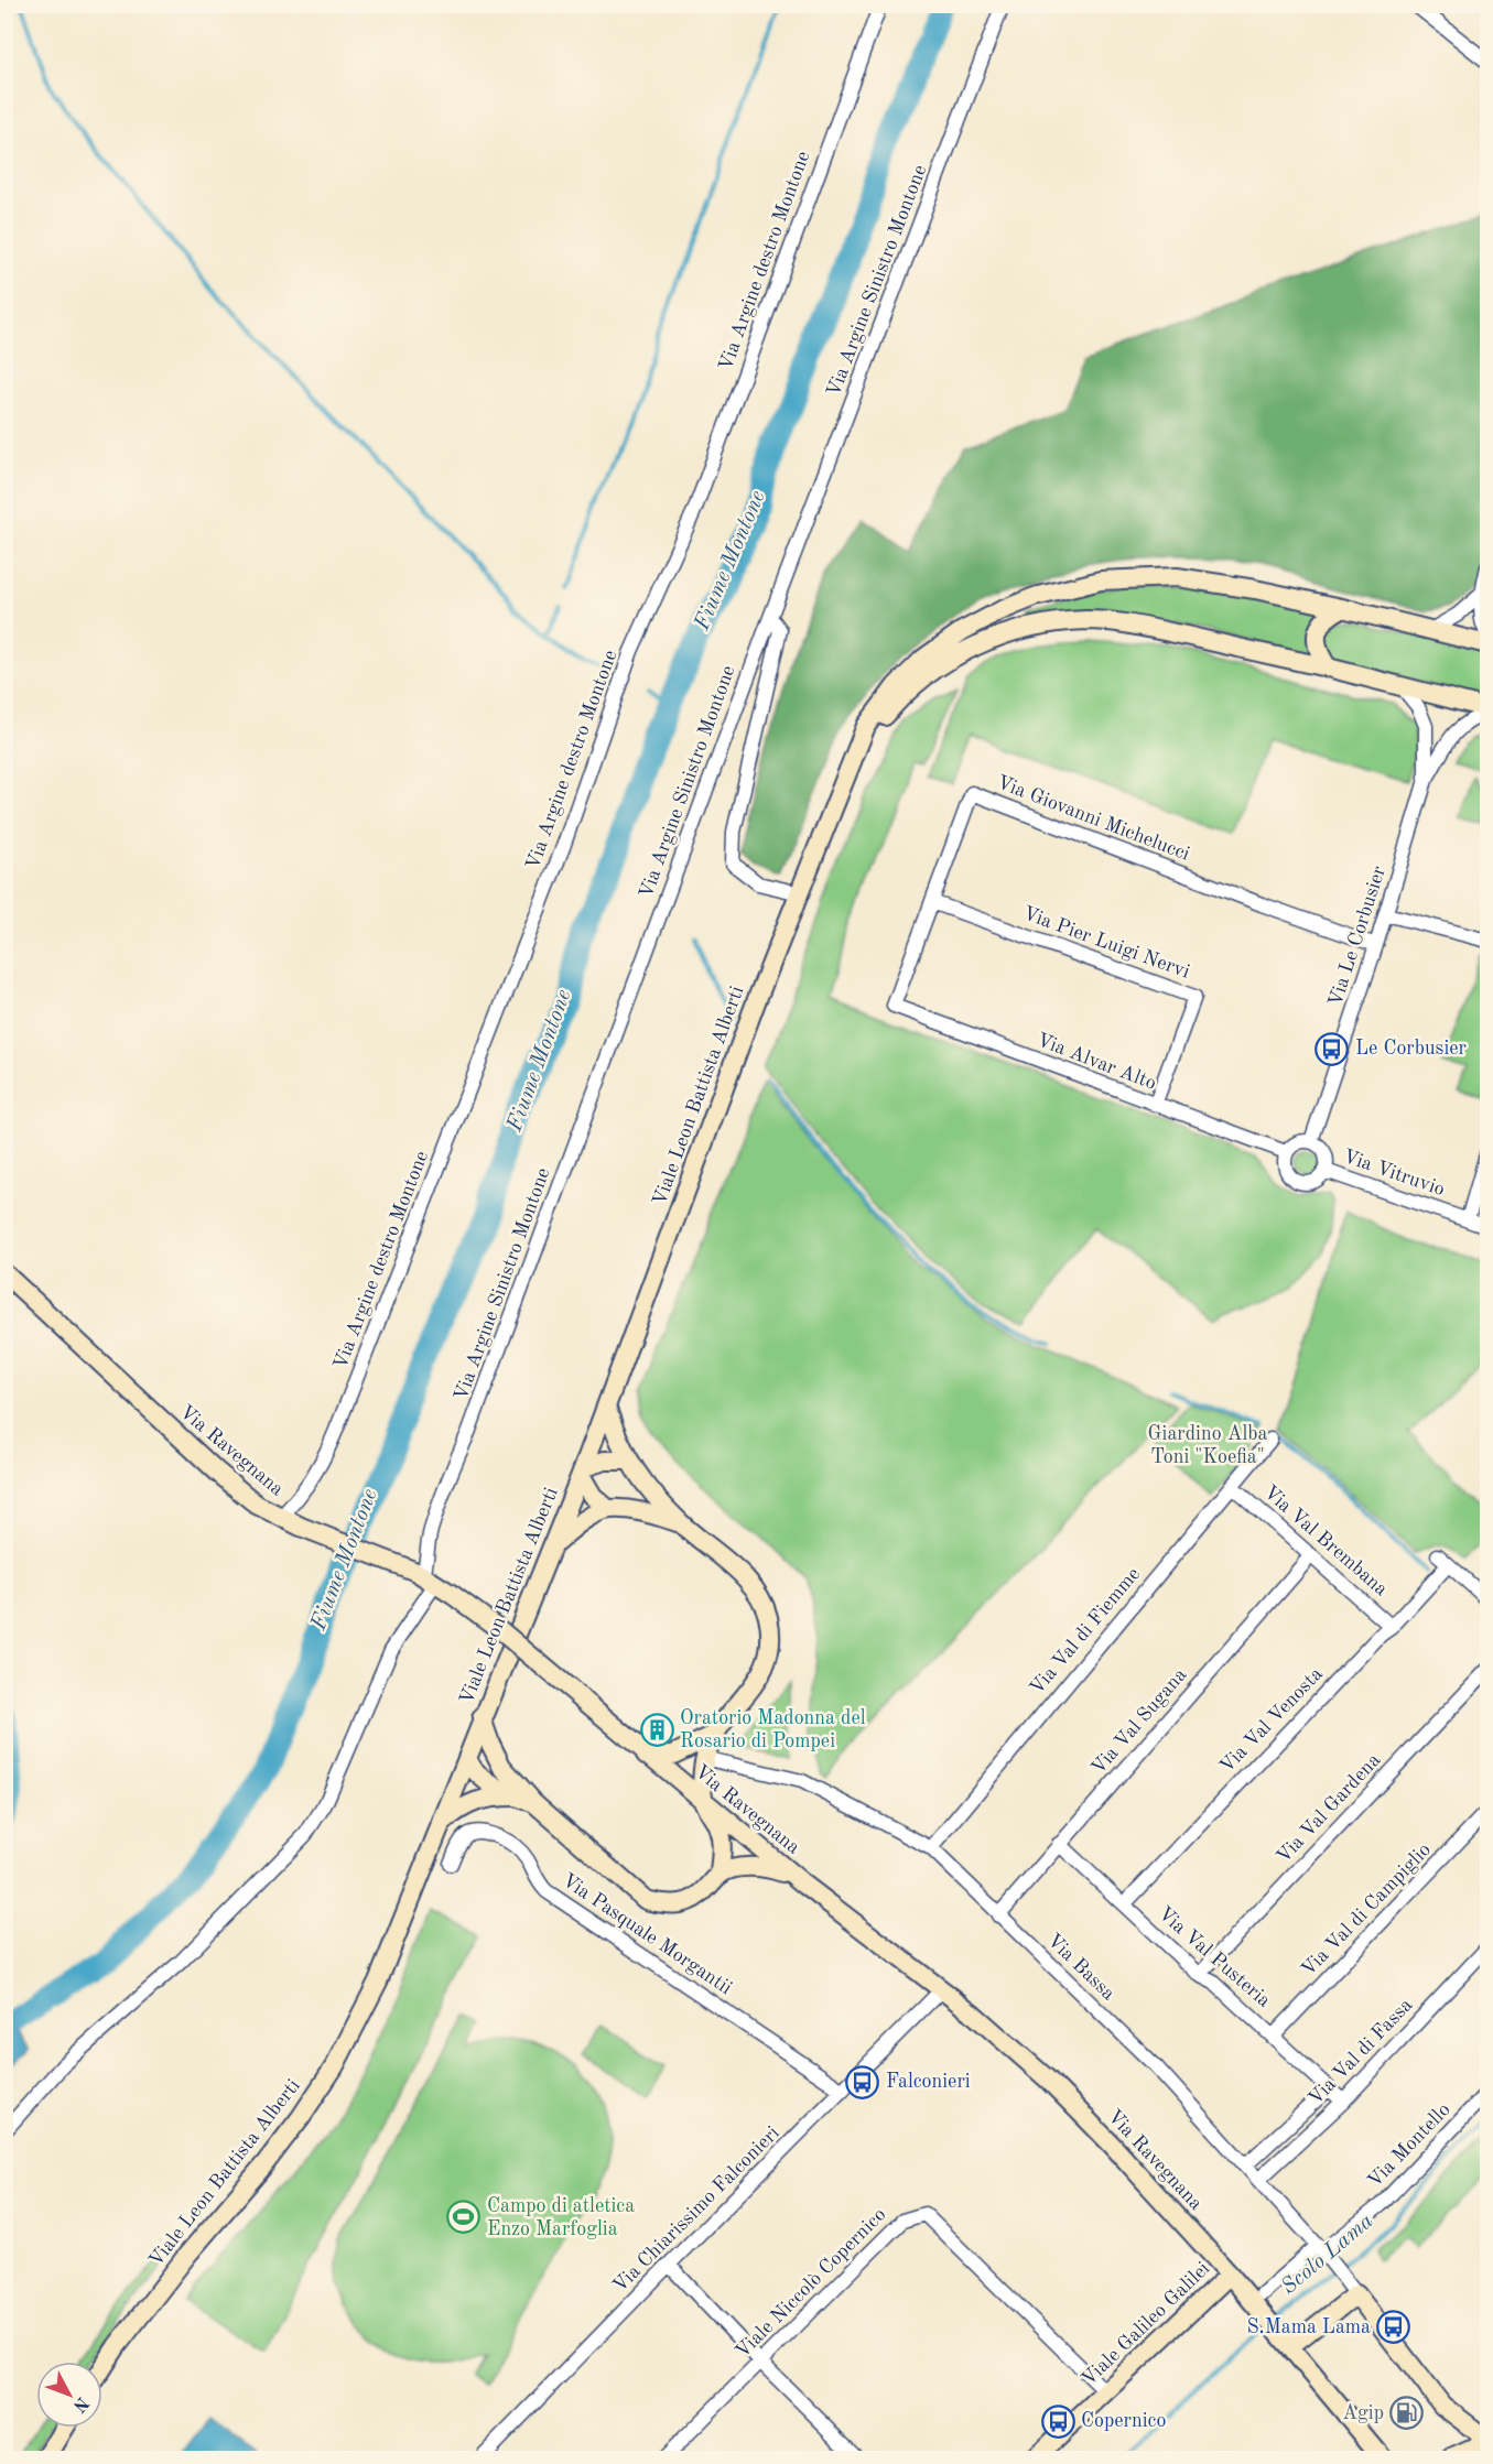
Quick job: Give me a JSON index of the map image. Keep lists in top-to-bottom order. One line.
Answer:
{"streets":{"main road":["Viale Leon Battista Alberti","Via Ravegnana","Viale Galileo Galilei"],"street":["Via Argine destro Montone","Via Argine Sinistro Montone","Via Giovanni Michelucci","Via Le Corbusier","Via Pier Luigi Nervi","Via Alvar Alto","Via Vitruvio","Via Val Brembana","Via Val di Fiemme","Via Val Venosta","Via Val Sugana","Via Val Gardena","Via Val di Campiglio","Via Pasquale Morgantii","Via Val Pusteria","Via Bassa","Via Val di Fassa","Via Montello","Via Chiarissimo Falconieri","Viale Niccolò Copernico"]},"crossings":[["Via Argine destro Montone","Via Ravegnana"],["Via Argine Sinistro Montone","Via Ravegnana"],["Via Giovanni Michelucci","Via Le Corbusier"],["Via Giovanni Michelucci","Via Pier Luigi Nervi"],["Via Giovanni Michelucci","Via Alvar Alto"],["Via Le Corbusier","Via Alvar Alto"],["Via Le Corbusier","Viale Leon Battista Alberti"],["Via Le Corbusier","Via Vitruvio"],["Via Pier Luigi Nervi","Via Alvar Alto"],["Via Alvar Alto","Via Vitruvio"],["Via Ravegnana","Via Montello"],["Via Ravegnana","Via Chiarissimo Falconieri"],["Via Ravegnana","Viale Galileo Galilei"],["Via Val Brembana","Via Val di Fiemme"],["Via Val Brembana","Via Val Venosta"],["Via Val Brembana","Via Val Sugana"],["Via Val di Fiemme","Via Bassa"],["Via Val Venosta","Via Val Pusteria"],["Via Val Sugana","Via Val Pusteria"],["Via Val Sugana","Via Bassa"],["Via Val Gardena","Via Val Pusteria"],["Via Val di Campiglio","Via Val Pusteria"],["Via Pasquale Morgantii","Via Chiarissimo Falconieri"],["Via Val Pusteria","Via Val di Fassa"],["Via Bassa","Via Val di Fassa"],["Via Bassa","Via Montello"],["Viale Niccolò Copernico","Viale Galileo Galilei"]],"water":["Fiume Montone","Scolo Lama"],"parks":["Giardino Alba Toni \"Koefia\""],"places":{"bus stop":["Le Corbusier","Falconieri","S.Mama Lama","Copernico"],"building":["Oratorio Madonna del Rosario di Pompei"],"sports":["Campo di atletica Enzo Marfoglia"],"fuel station":["Agip"]},"north":"bottom right"}
